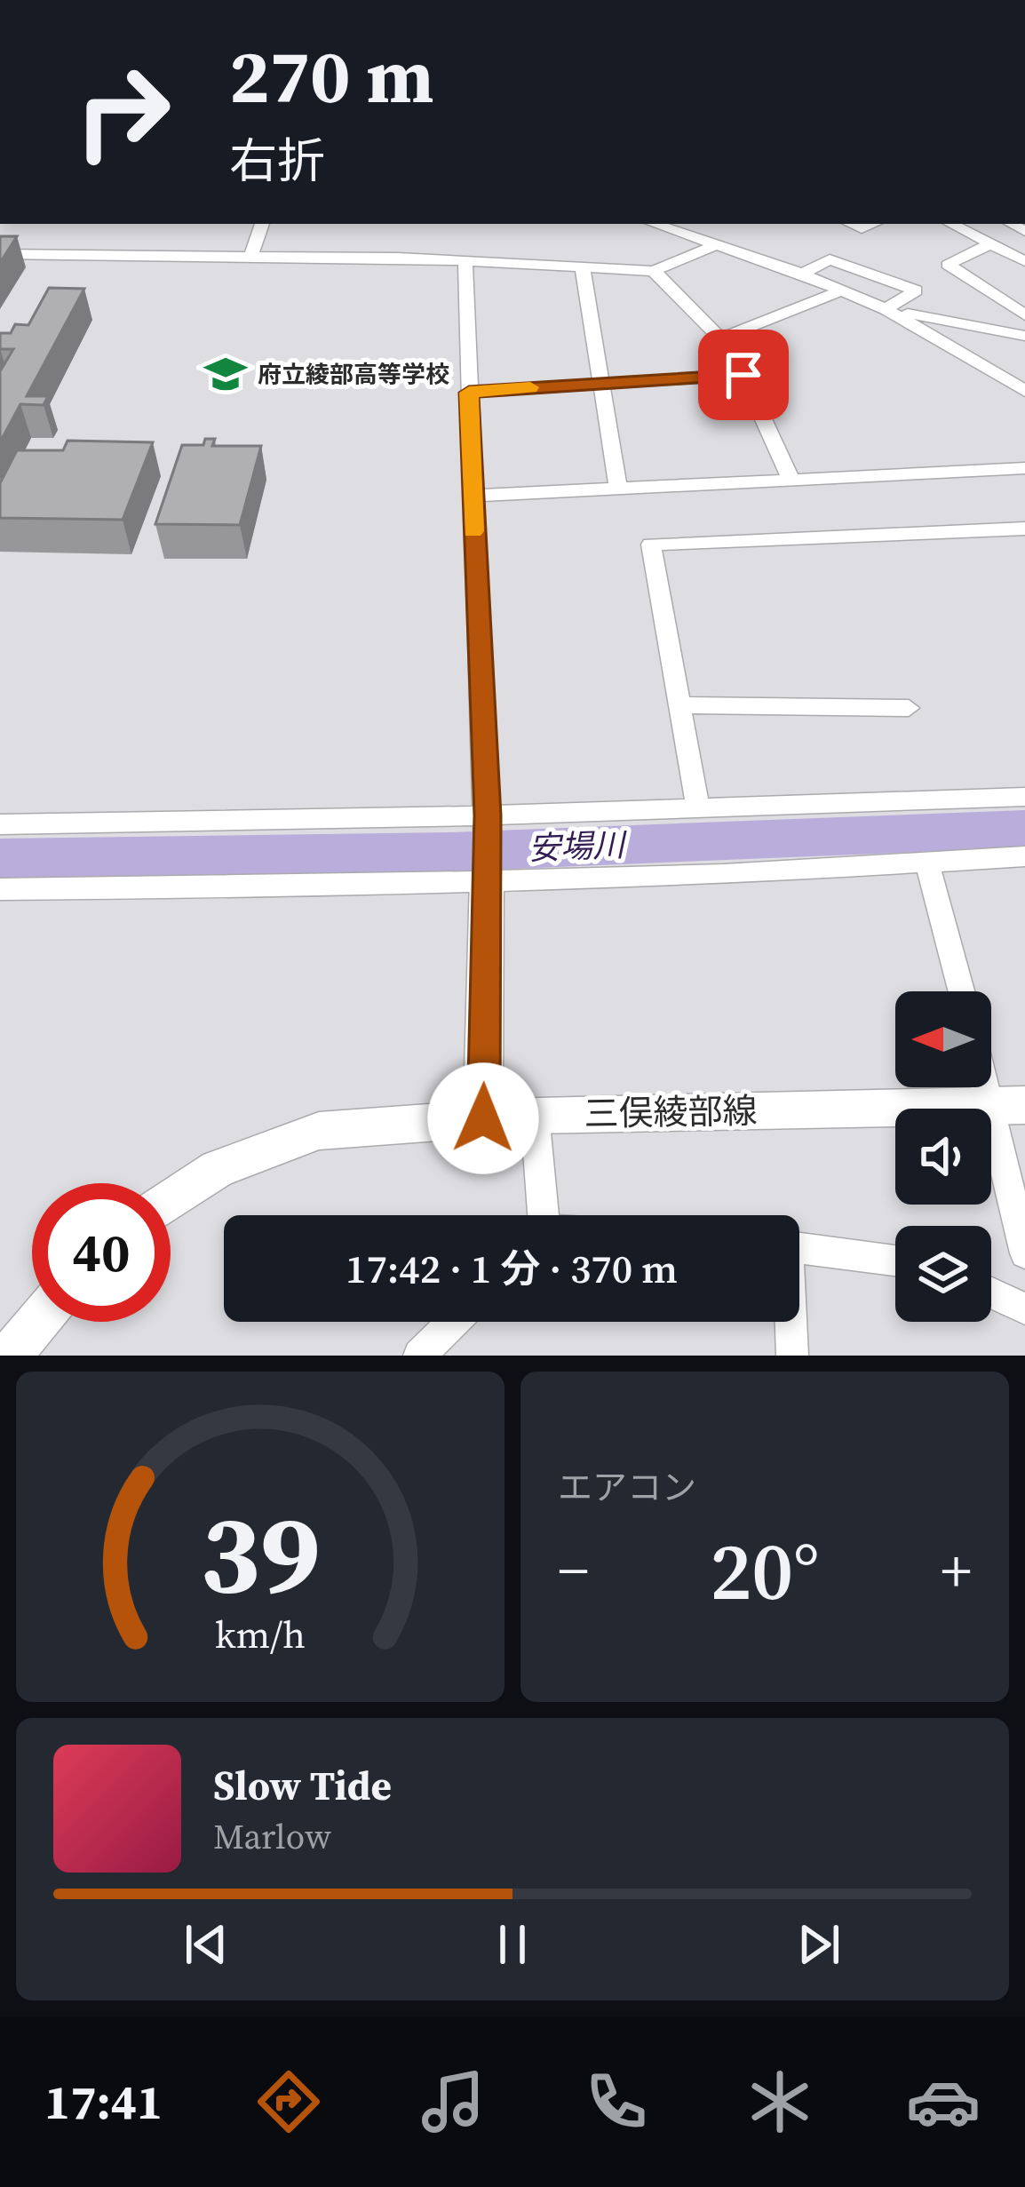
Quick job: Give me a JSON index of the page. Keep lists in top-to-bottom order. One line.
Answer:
{"streets":{"main road":["三俣綾部線"]},"water":["安場川"],"places":{"school or university":["府立綾部高等学校"]},"north":"left","page":{"turn":["270 m","右折"],"limit":"40","trip":"17:42 · 1 分 · 370 m","tile":"エアコン","heat":["−","20°","+"],"song":["Slow Tide","Marlow"],"tabs":"17:41","gauge":["39","km/h"]}}
